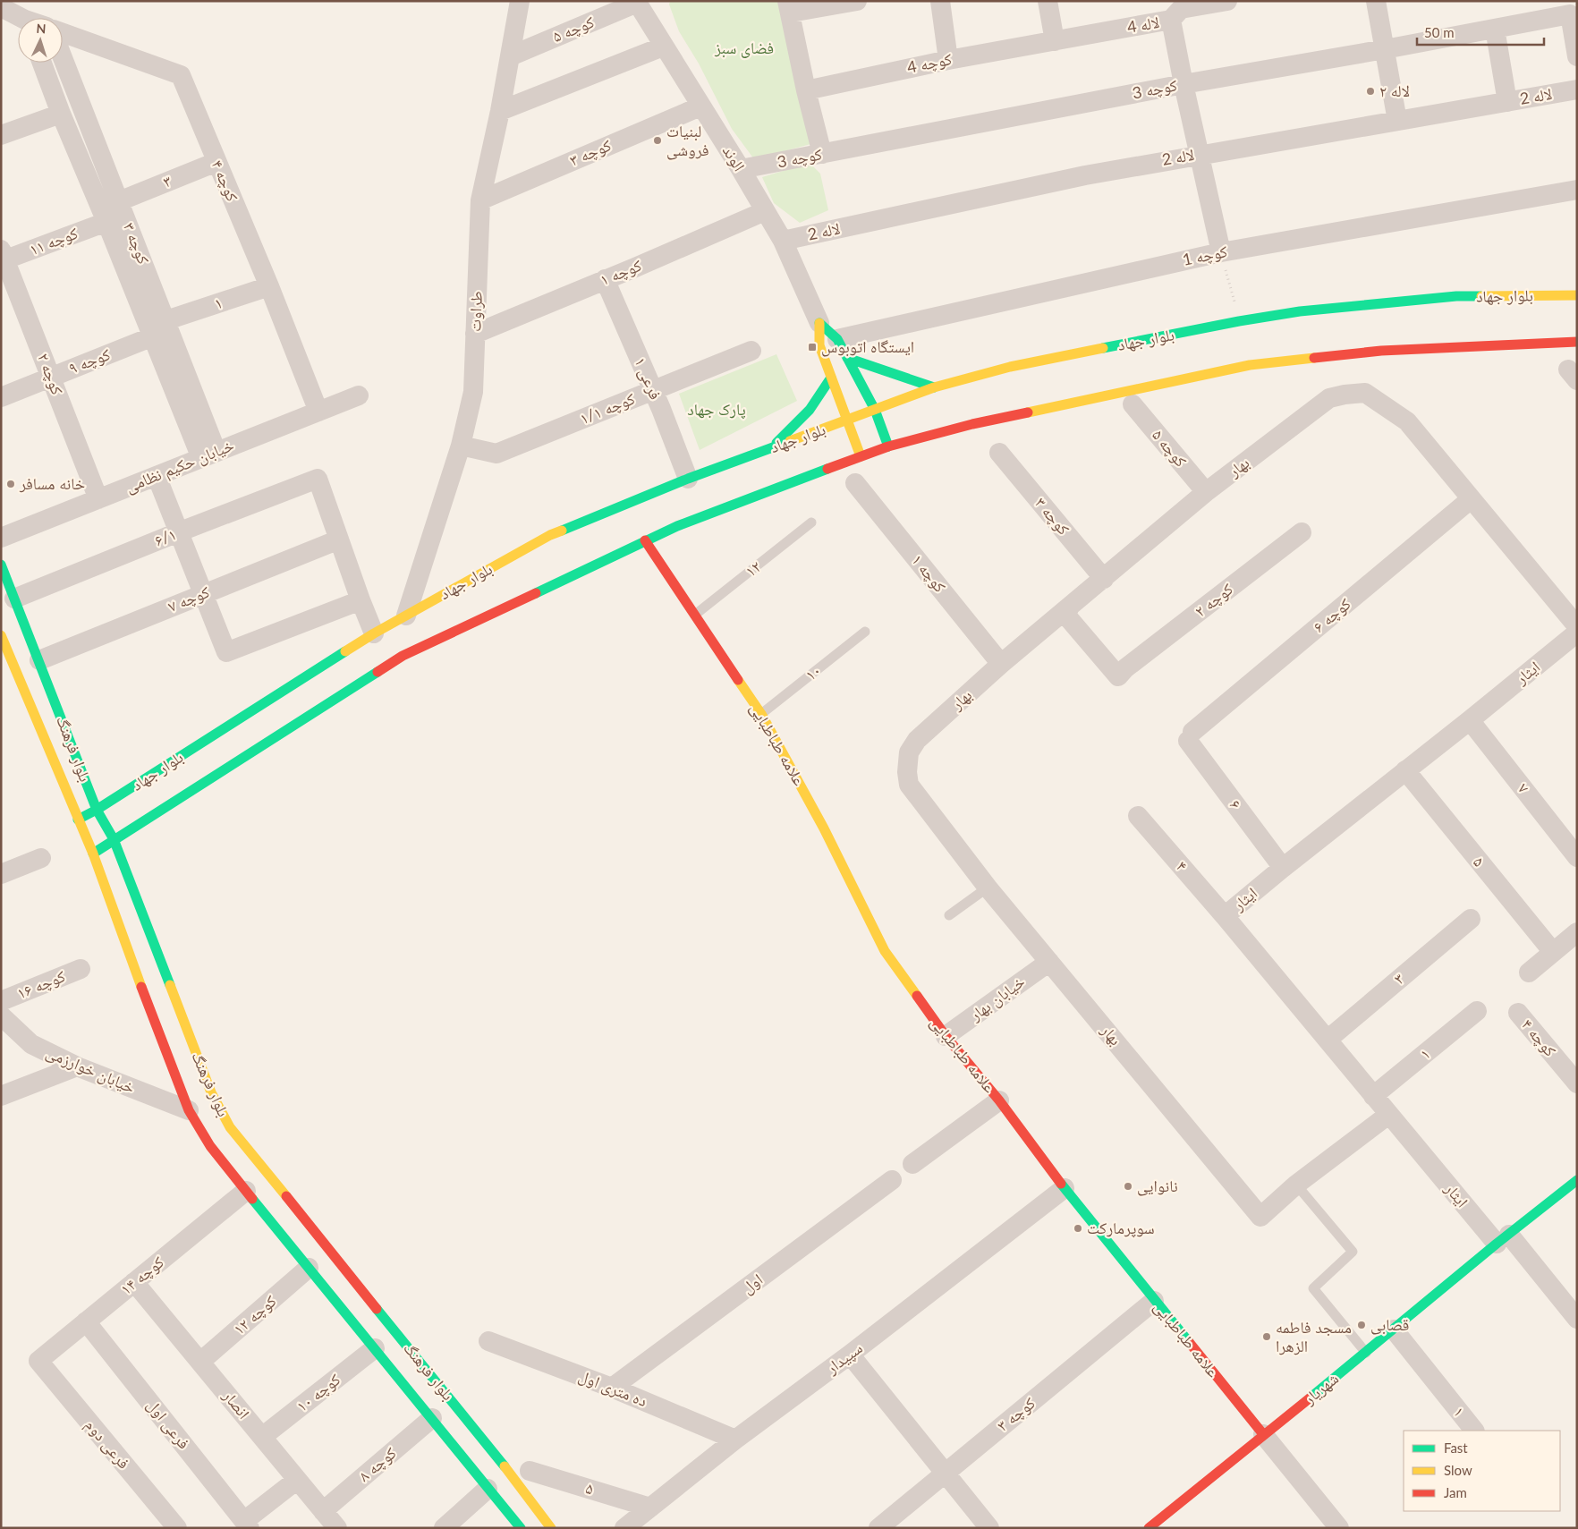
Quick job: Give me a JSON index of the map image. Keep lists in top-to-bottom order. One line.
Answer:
{"streets":{"main road":["الوند","بلوار جهاد","علامه طباطبایی","بلوار فرهنگ","شهریار"],"street":["لاله 4","کوچه ۵","کوچه 4","کوچه 3","لاله 2","کوچه ۳","کوچه ۴","۳","کوچه ۱۱","کوچه 1","کوچه ۱","۱","طراوت","کوچه ۹","کوچه ۲","فرعی ۱","کوچه ۱/۱","خیابان حکیم نظامی","بهار","۶/۱","کوچه ۷","کوچه ۶","ایثار","۷","۶","۵","۴","کوچه ۱۶","خیابان بهار","خیابان خوارزمی","کوچه ۱۴","اول","کوچه ۱۲","سپیدار","ده متری اول","کوچه ۱۰","انصار","فرعی اول","فرعی دوم","کوچه ۸"],"lane":["۱۲","۱۰"]},"crossings":[["لاله 4","کوچه 4"],["کوچه ۵","الوند"],["کوچه ۵","طراوت"],["کوچه ۵","بهار"],["کوچه 3","الوند"],["لاله 2","الوند"],["کوچه ۳","الوند"],["کوچه ۳","۳"],["کوچه ۳","کوچه ۱۱"],["کوچه ۳","۱"],["کوچه ۳","طراوت"],["کوچه ۳","کوچه ۹"],["کوچه ۳","خیابان حکیم نظامی"],["کوچه ۳","بهار"],["کوچه ۳","علامه طباطبایی"],["الوند","کوچه 1"],["الوند","کوچه ۱"],["الوند","بلوار جهاد"],["کوچه ۴","۳"],["کوچه ۴","۱"],["کوچه ۴","خیابان حکیم نظامی"],["۳","ایثار"],["کوچه ۱۱","کوچه ۲"],["کوچه ۱","طراوت"],["کوچه ۱","فرعی ۱"],["کوچه ۱","بهار"],["بلوار جهاد","طراوت"],["بلوار جهاد","فرعی ۱"],["بلوار جهاد","بلوار فرهنگ"],["۱","ایثار"],["۱","شهریار"],["طراوت","کوچه ۱/۱"],["کوچه ۹","کوچه ۲"],["کوچه ۲","خیابان حکیم نظامی"],["کوچه ۲","بهار"],["فرعی ۱","کوچه ۱/۱"],["بهار","کوچه ۶"],["بهار","ایثار"],["بهار","خیابان بهار"],["۶/۱","کوچه ۷"],["۶/۱","بلوار فرهنگ"],["۱۲","علامه طباطبایی"],["کوچه ۷","بلوار فرهنگ"],["کوچه ۶","۶"],["۱۰","علامه طباطبایی"],["ایثار","۷"],["ایثار","۶"],["ایثار","۵"],["ایثار","۴"],["ایثار","شهریار"],["علامه طباطبایی","خیابان بهار"],["علامه طباطبایی","سپیدار"],["علامه طباطبایی","شهریار"],["بلوار فرهنگ","خیابان خوارزمی"],["بلوار فرهنگ","کوچه ۱۴"],["بلوار فرهنگ","کوچه ۱۲"],["بلوار فرهنگ","کوچه ۱۰"],["بلوار فرهنگ","کوچه ۸"],["۵","سپیدار"],["کوچه ۱۴","انصار"],["کوچه ۱۴","فرعی اول"],["کوچه ۱۴","فرعی دوم"],["اول","ده متری اول"],["کوچه ۱۲","انصار"],["سپیدار","ده متری اول"],["کوچه ۱۰","انصار"],["انصار","کوچه ۸"]],"parks":["فضای سبز","پارک جهاد"],"places":{"other":["لاله ۲","لبنیات فروشی","خانه مسافر","نانوایی","سوپرمارکت","قصابی","مسجد فاطمه الزهرا"],"transit":["ایستگاه اتوبوس"]},"legend":["Fast","Slow","Jam"],"scale_bar":"50 m","north":"top"}
